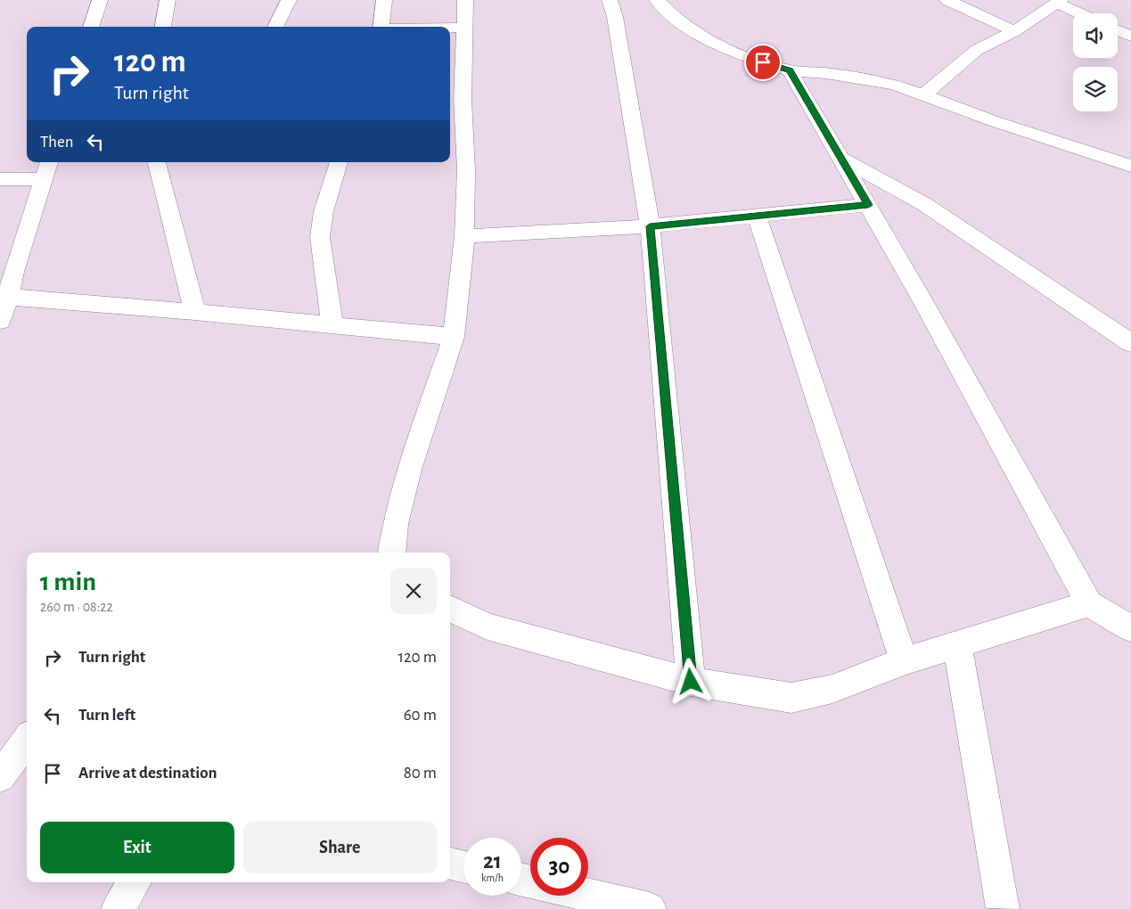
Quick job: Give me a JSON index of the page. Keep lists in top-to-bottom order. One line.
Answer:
{"page":{"turn":["120 m","Turn right"],"then":"Then","heading":["1 min","260 m · 08:22"],"list":[{"name":"Turn right","value":"120 m"},{"name":"Turn left","value":"60 m"},{"name":"Arrive at destination","value":"80 m"}],"buttons":["Exit","Share"],"speed":"21 km/h","limit":"30"}}
